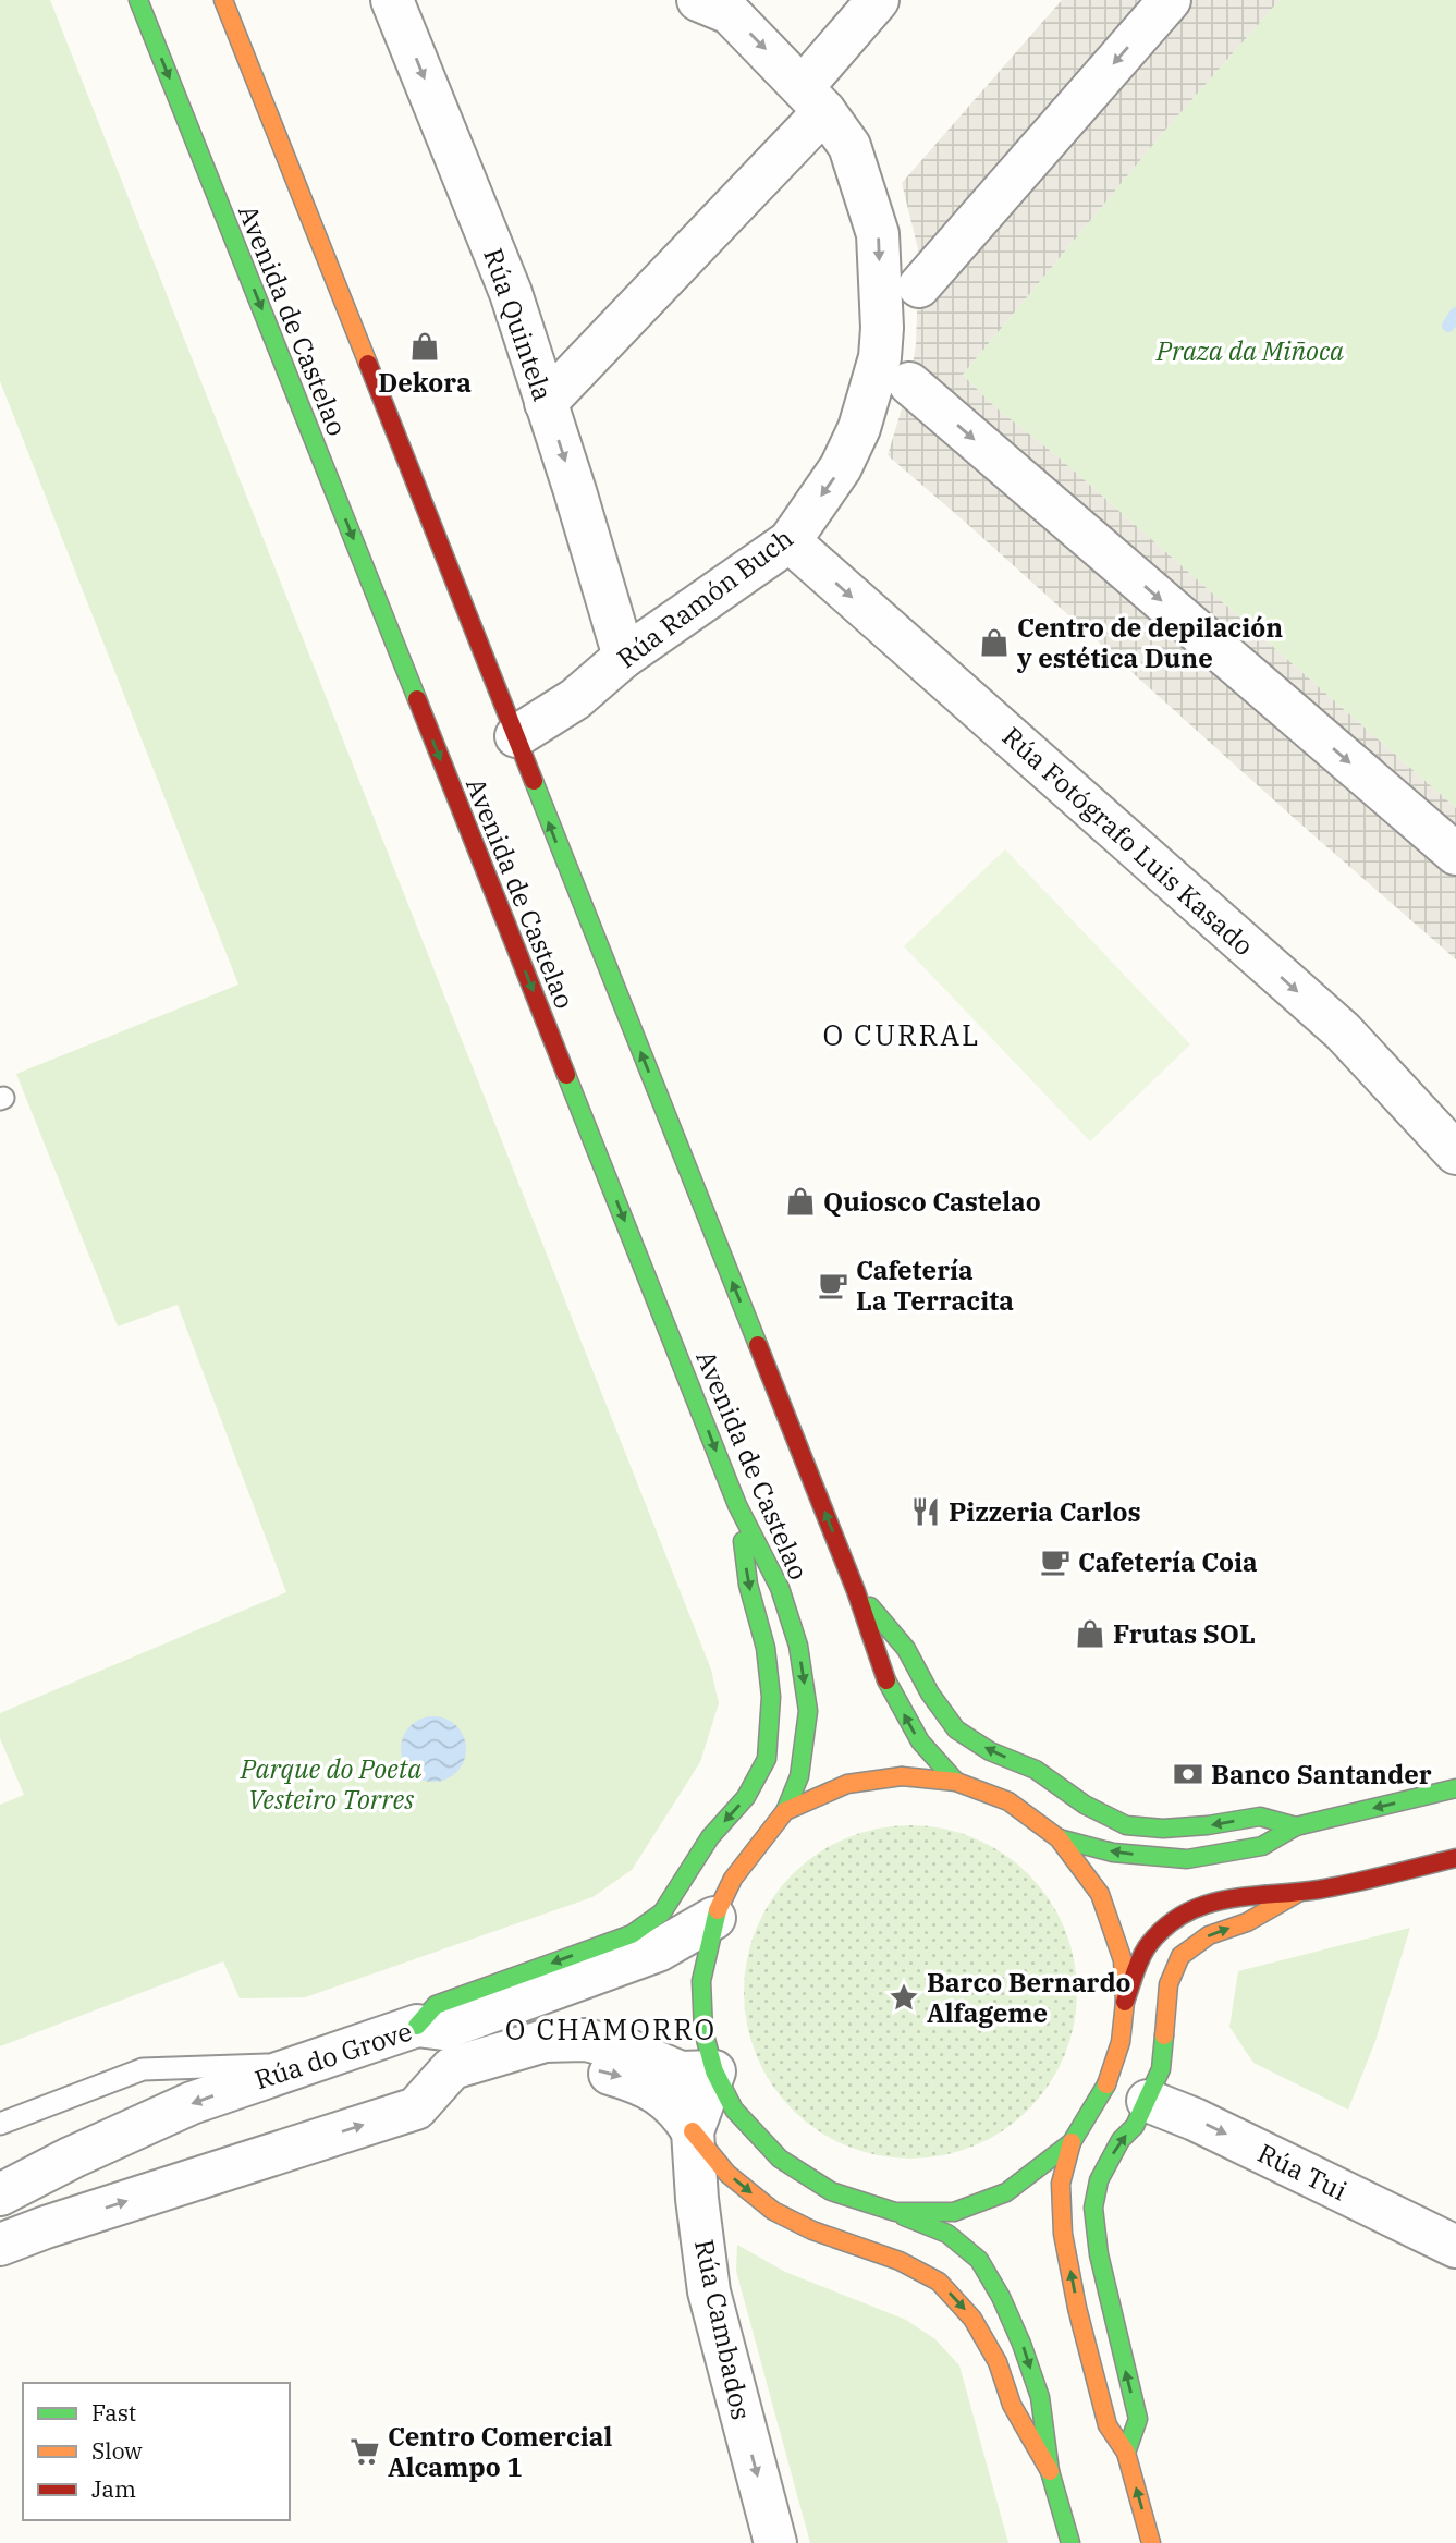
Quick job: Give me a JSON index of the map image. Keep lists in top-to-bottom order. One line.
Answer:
{"streets":{"main road":["Avenida de Castelao"],"street":["Rúa Quintela","Rúa Ramón Buch","Rúa Fotógrafo Luis Kasado","Rúa do Grove","Rúa Tui","Rúa Cambados"]},"crossings":[["Avenida de Castelao","Rúa Ramón Buch"],["Rúa Quintela","Rúa Ramón Buch"],["Rúa Ramón Buch","Rúa Fotógrafo Luis Kasado"]],"one_way":["Rúa Quintela","Rúa Ramón Buch","Rúa Tui","Rúa Cambados"],"districts":["O CURRAL","O CHAMORRO"],"parks":["Praza da Miñoca","Parque do Poeta Vesteiro Torres"],"places":{"shop":["Dekora","Centro de depilación y estética Dune","Quiosco Castelao","Frutas SOL"],"cafe":["Cafetería La Terracita","Cafetería Coia"],"restaurant":["Pizzeria Carlos"],"bank":["Banco Santander"],"place":["Barco Bernardo Alfageme"],"supermarket":["Centro Comercial Alcampo 1"]},"legend":["Fast","Slow","Jam"]}
